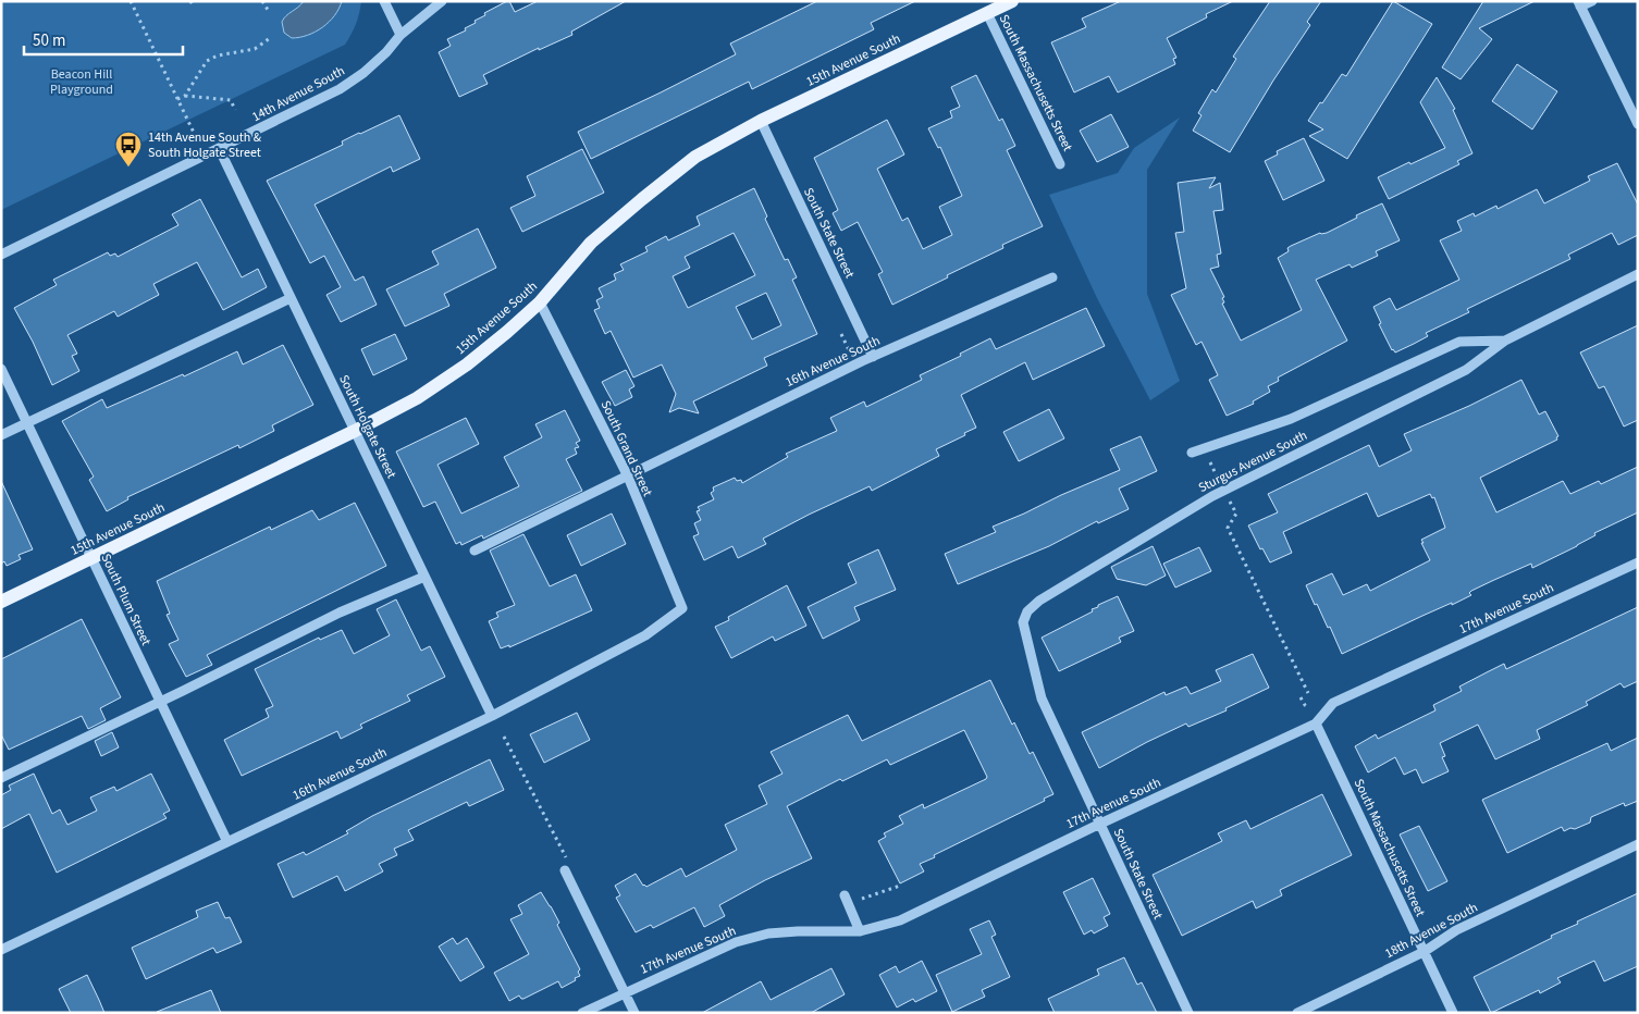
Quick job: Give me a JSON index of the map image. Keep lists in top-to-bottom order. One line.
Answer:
{"streets":{"main road":["15th Avenue South"],"street":["South Massachusetts Street","14th Avenue South","South State Street","16th Avenue South","South Holgate Street","South Grand Street","Sturgus Avenue South","South Plum Street","17th Avenue South","18th Avenue South"]},"crossings":[["15th Avenue South","South Massachusetts Street"],["15th Avenue South","South State Street"],["15th Avenue South","South Holgate Street"],["15th Avenue South","South Grand Street"],["15th Avenue South","South Plum Street"],["South Massachusetts Street","17th Avenue South"],["South Massachusetts Street","18th Avenue South"],["14th Avenue South","South Holgate Street"],["South State Street","16th Avenue South"],["South State Street","Sturgus Avenue South"],["South State Street","17th Avenue South"],["16th Avenue South","South Holgate Street"],["16th Avenue South","South Grand Street"],["16th Avenue South","South Plum Street"]],"parks":["Beacon Hill Playground"],"places":{"bus stop":["14th Avenue South & South Holgate Street"]},"scale_bar":"50 m"}
